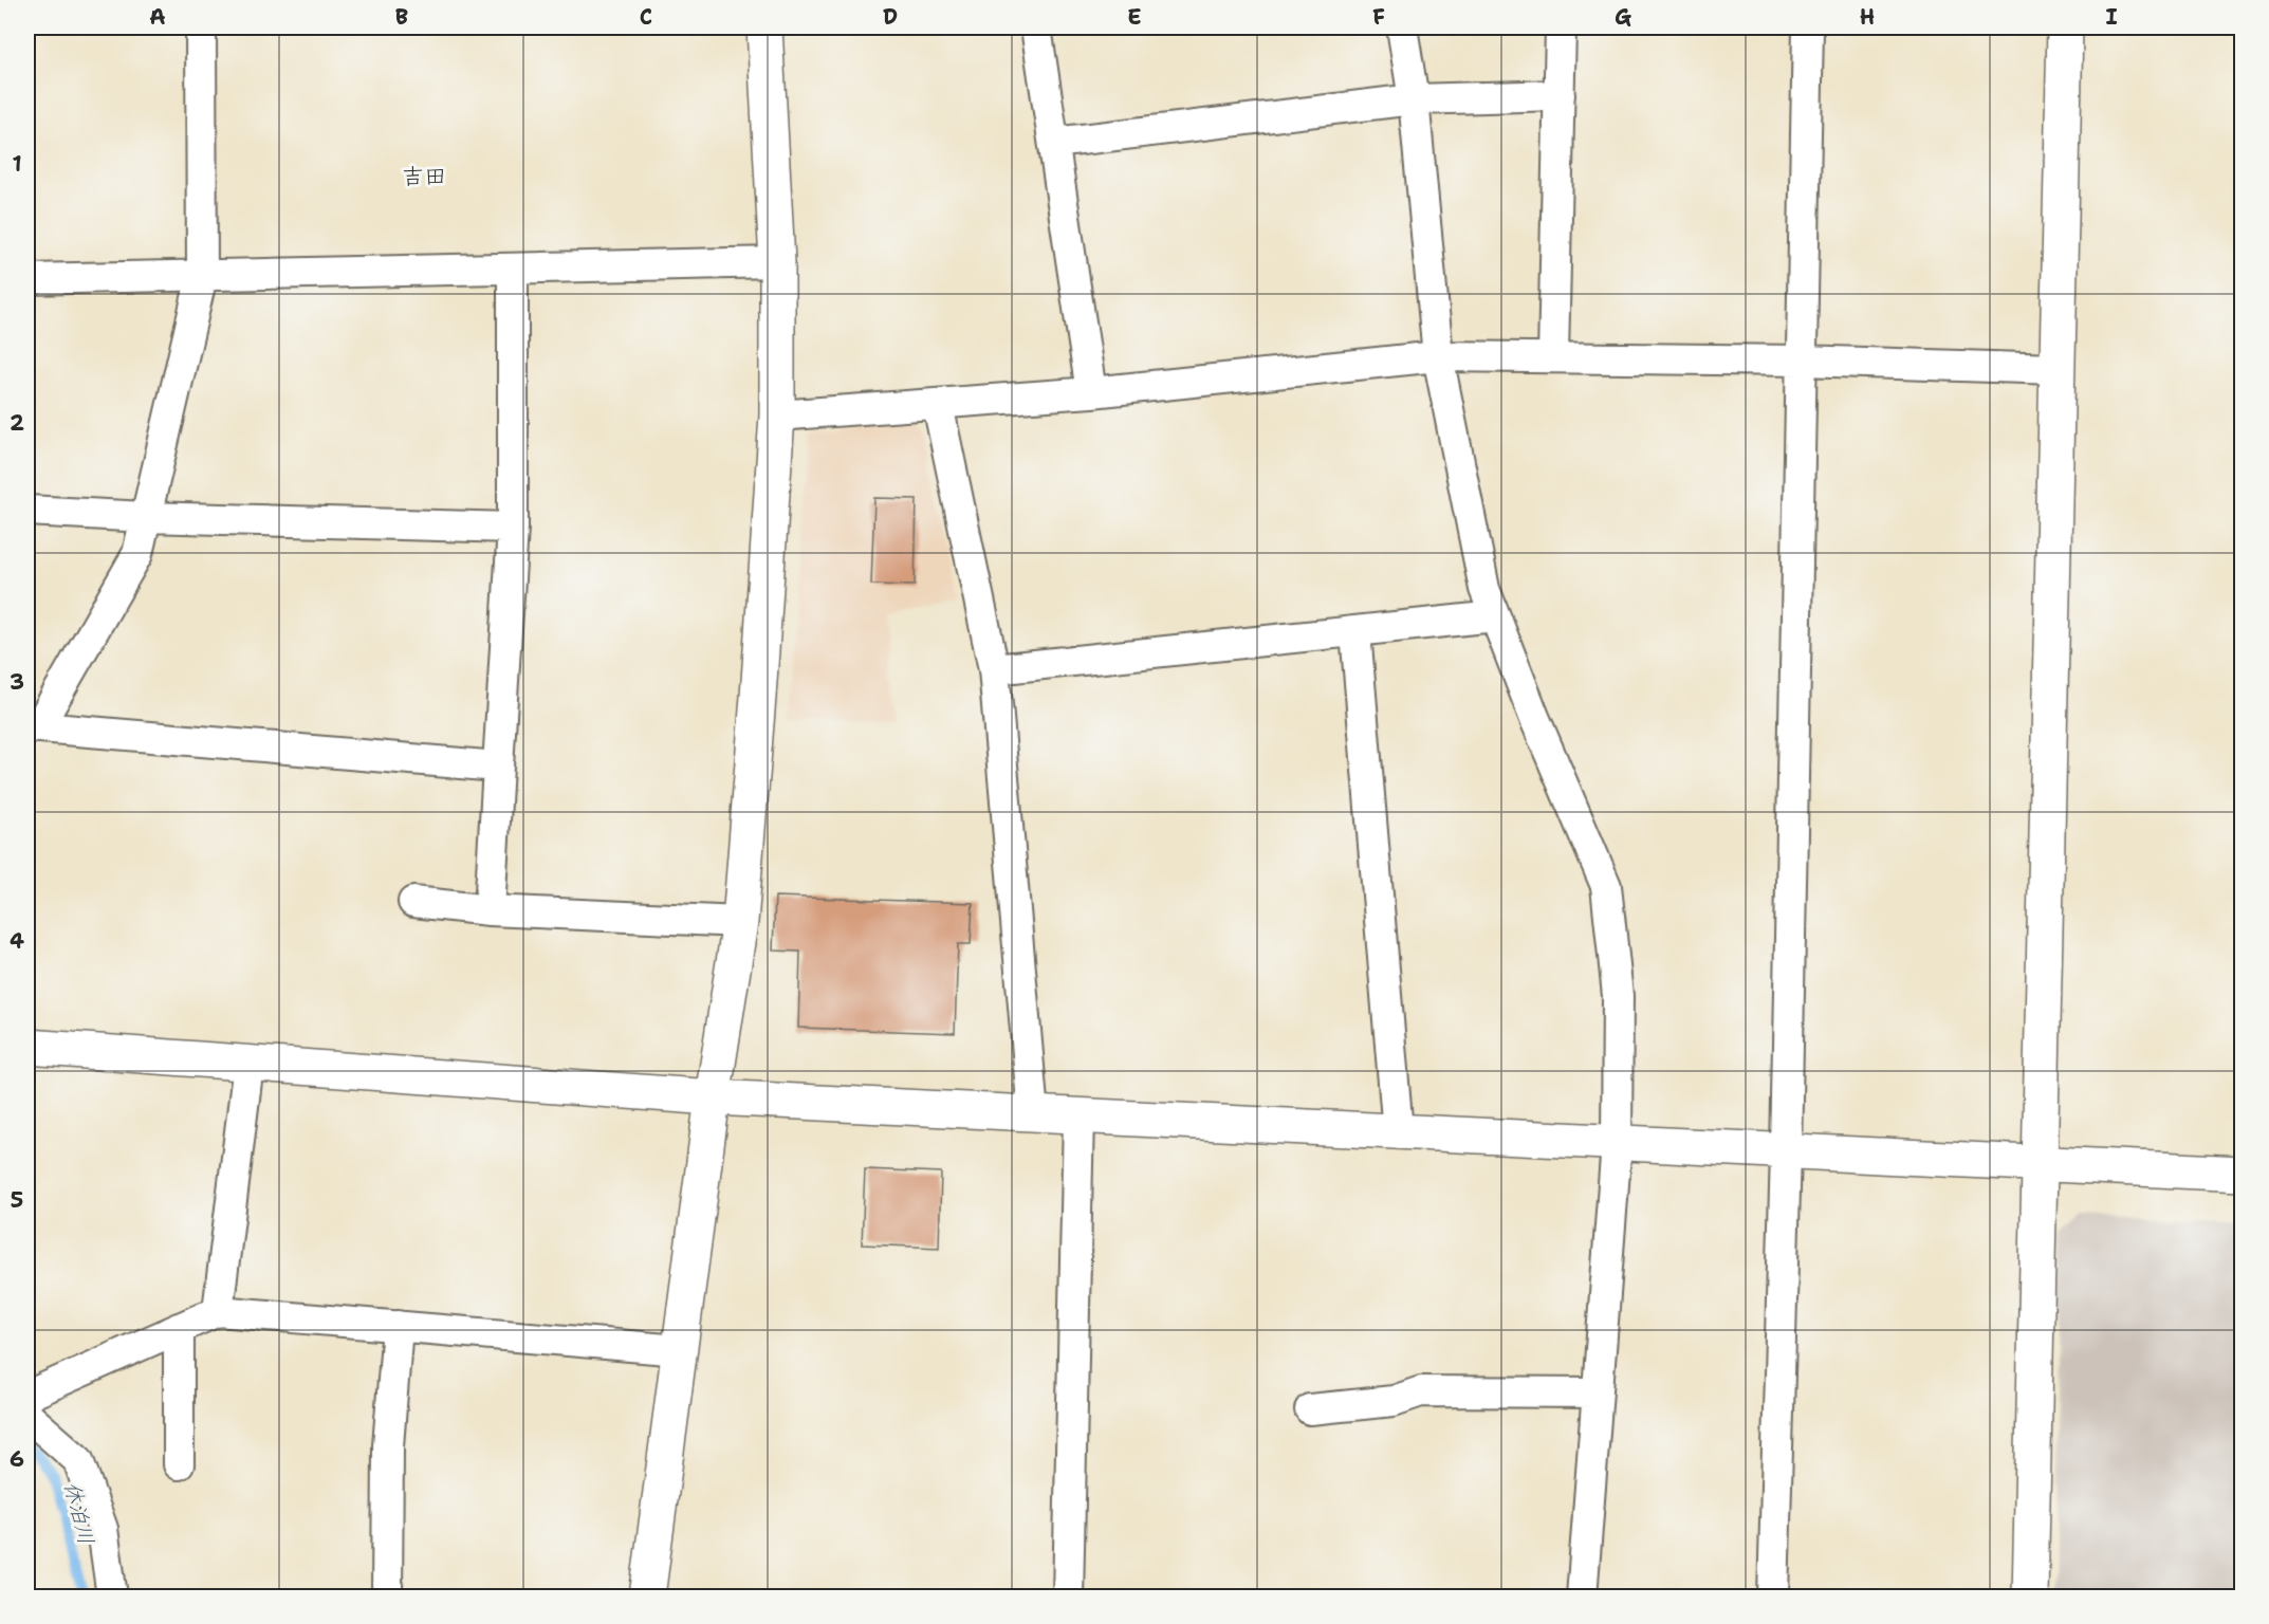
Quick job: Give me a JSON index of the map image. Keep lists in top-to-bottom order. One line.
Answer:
{"districts":["吉田"],"water":["休泊川"],"grid":{"columns":["A","B","C","D","E","F","G","H","I"],"rows":["1","2","3","4","5","6"]}}
